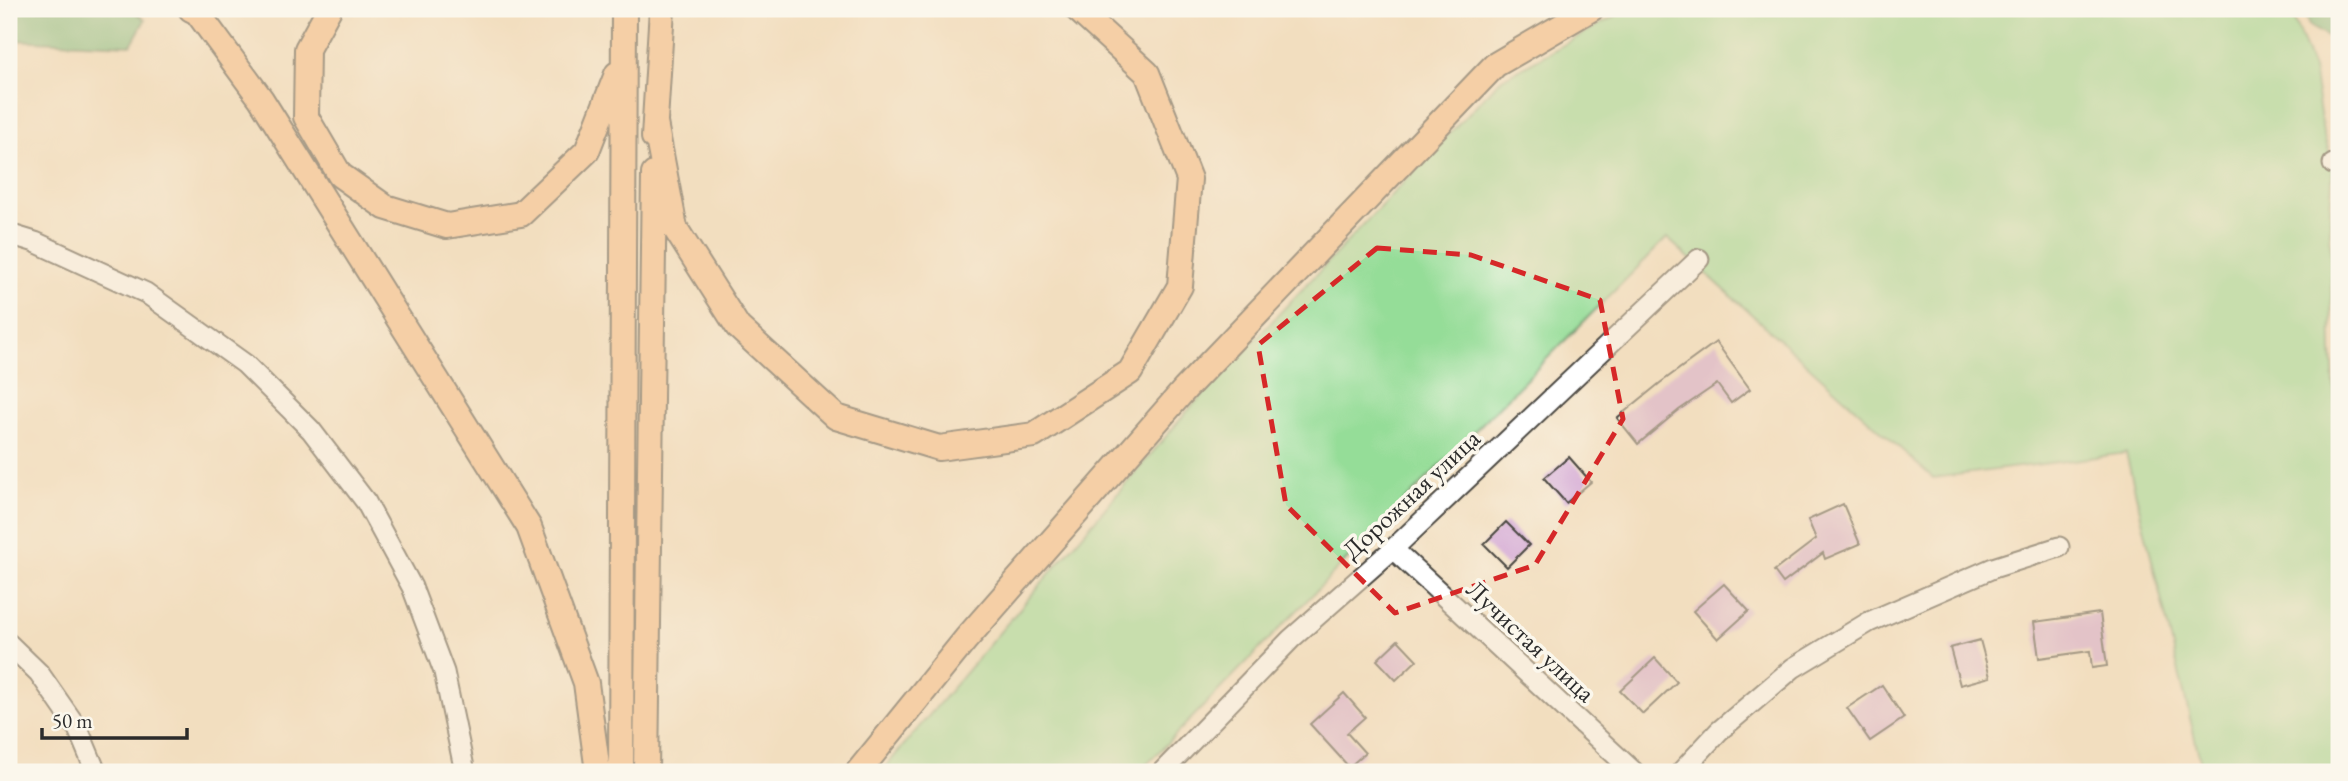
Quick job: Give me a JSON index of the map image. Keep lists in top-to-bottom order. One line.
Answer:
{"streets":{"street":["Дорожная улица","Лучистая улица"]},"crossings":[["Дорожная улица","Лучистая улица"]],"scale_bar":"50 m"}
